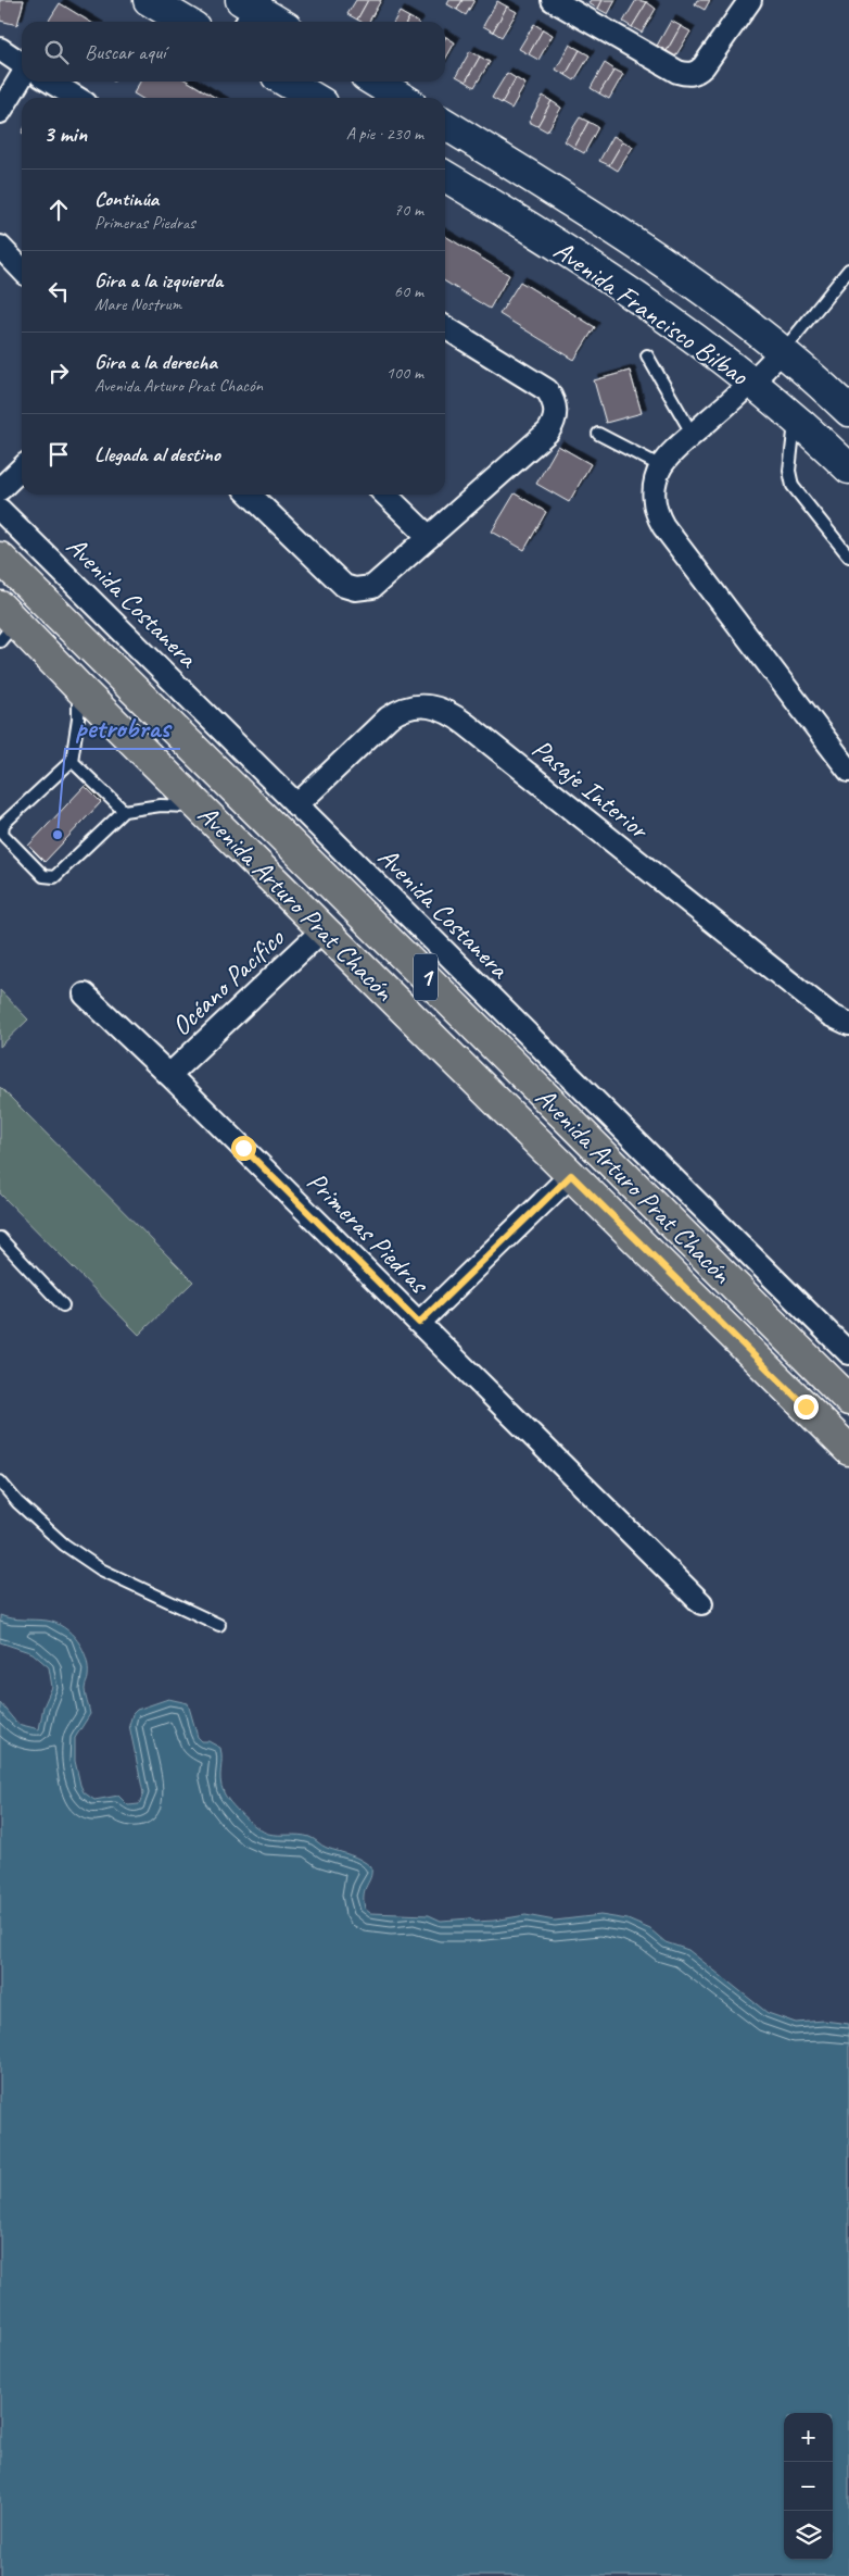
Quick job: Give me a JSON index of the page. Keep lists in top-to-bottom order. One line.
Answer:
{"streets":{"main road":["Avenida Francisco Bilbao","Avenida Arturo Prat Chacón","1"],"street":["Avenida Costanera","Pasaje Interior","Océano Pacífico","Primeras Piedras"]},"crossings":[["Avenida Costanera","Pasaje Interior"],["Avenida Arturo Prat Chacón","Océano Pacífico"],["Océano Pacífico","Primeras Piedras"]],"places":["petrobras"],"page":{"search":"Buscar aquí","heading":["3 min","A pie · 230 m"],"list":[["Continúa","Primeras Piedras","70 m"],["Gira a la izquierda","Mare Nostrum","60 m"],["Gira a la derecha","Avenida Arturo Prat Chacón","100 m"],"Llegada al destino"],"map_buttons":["+","−"]}}
